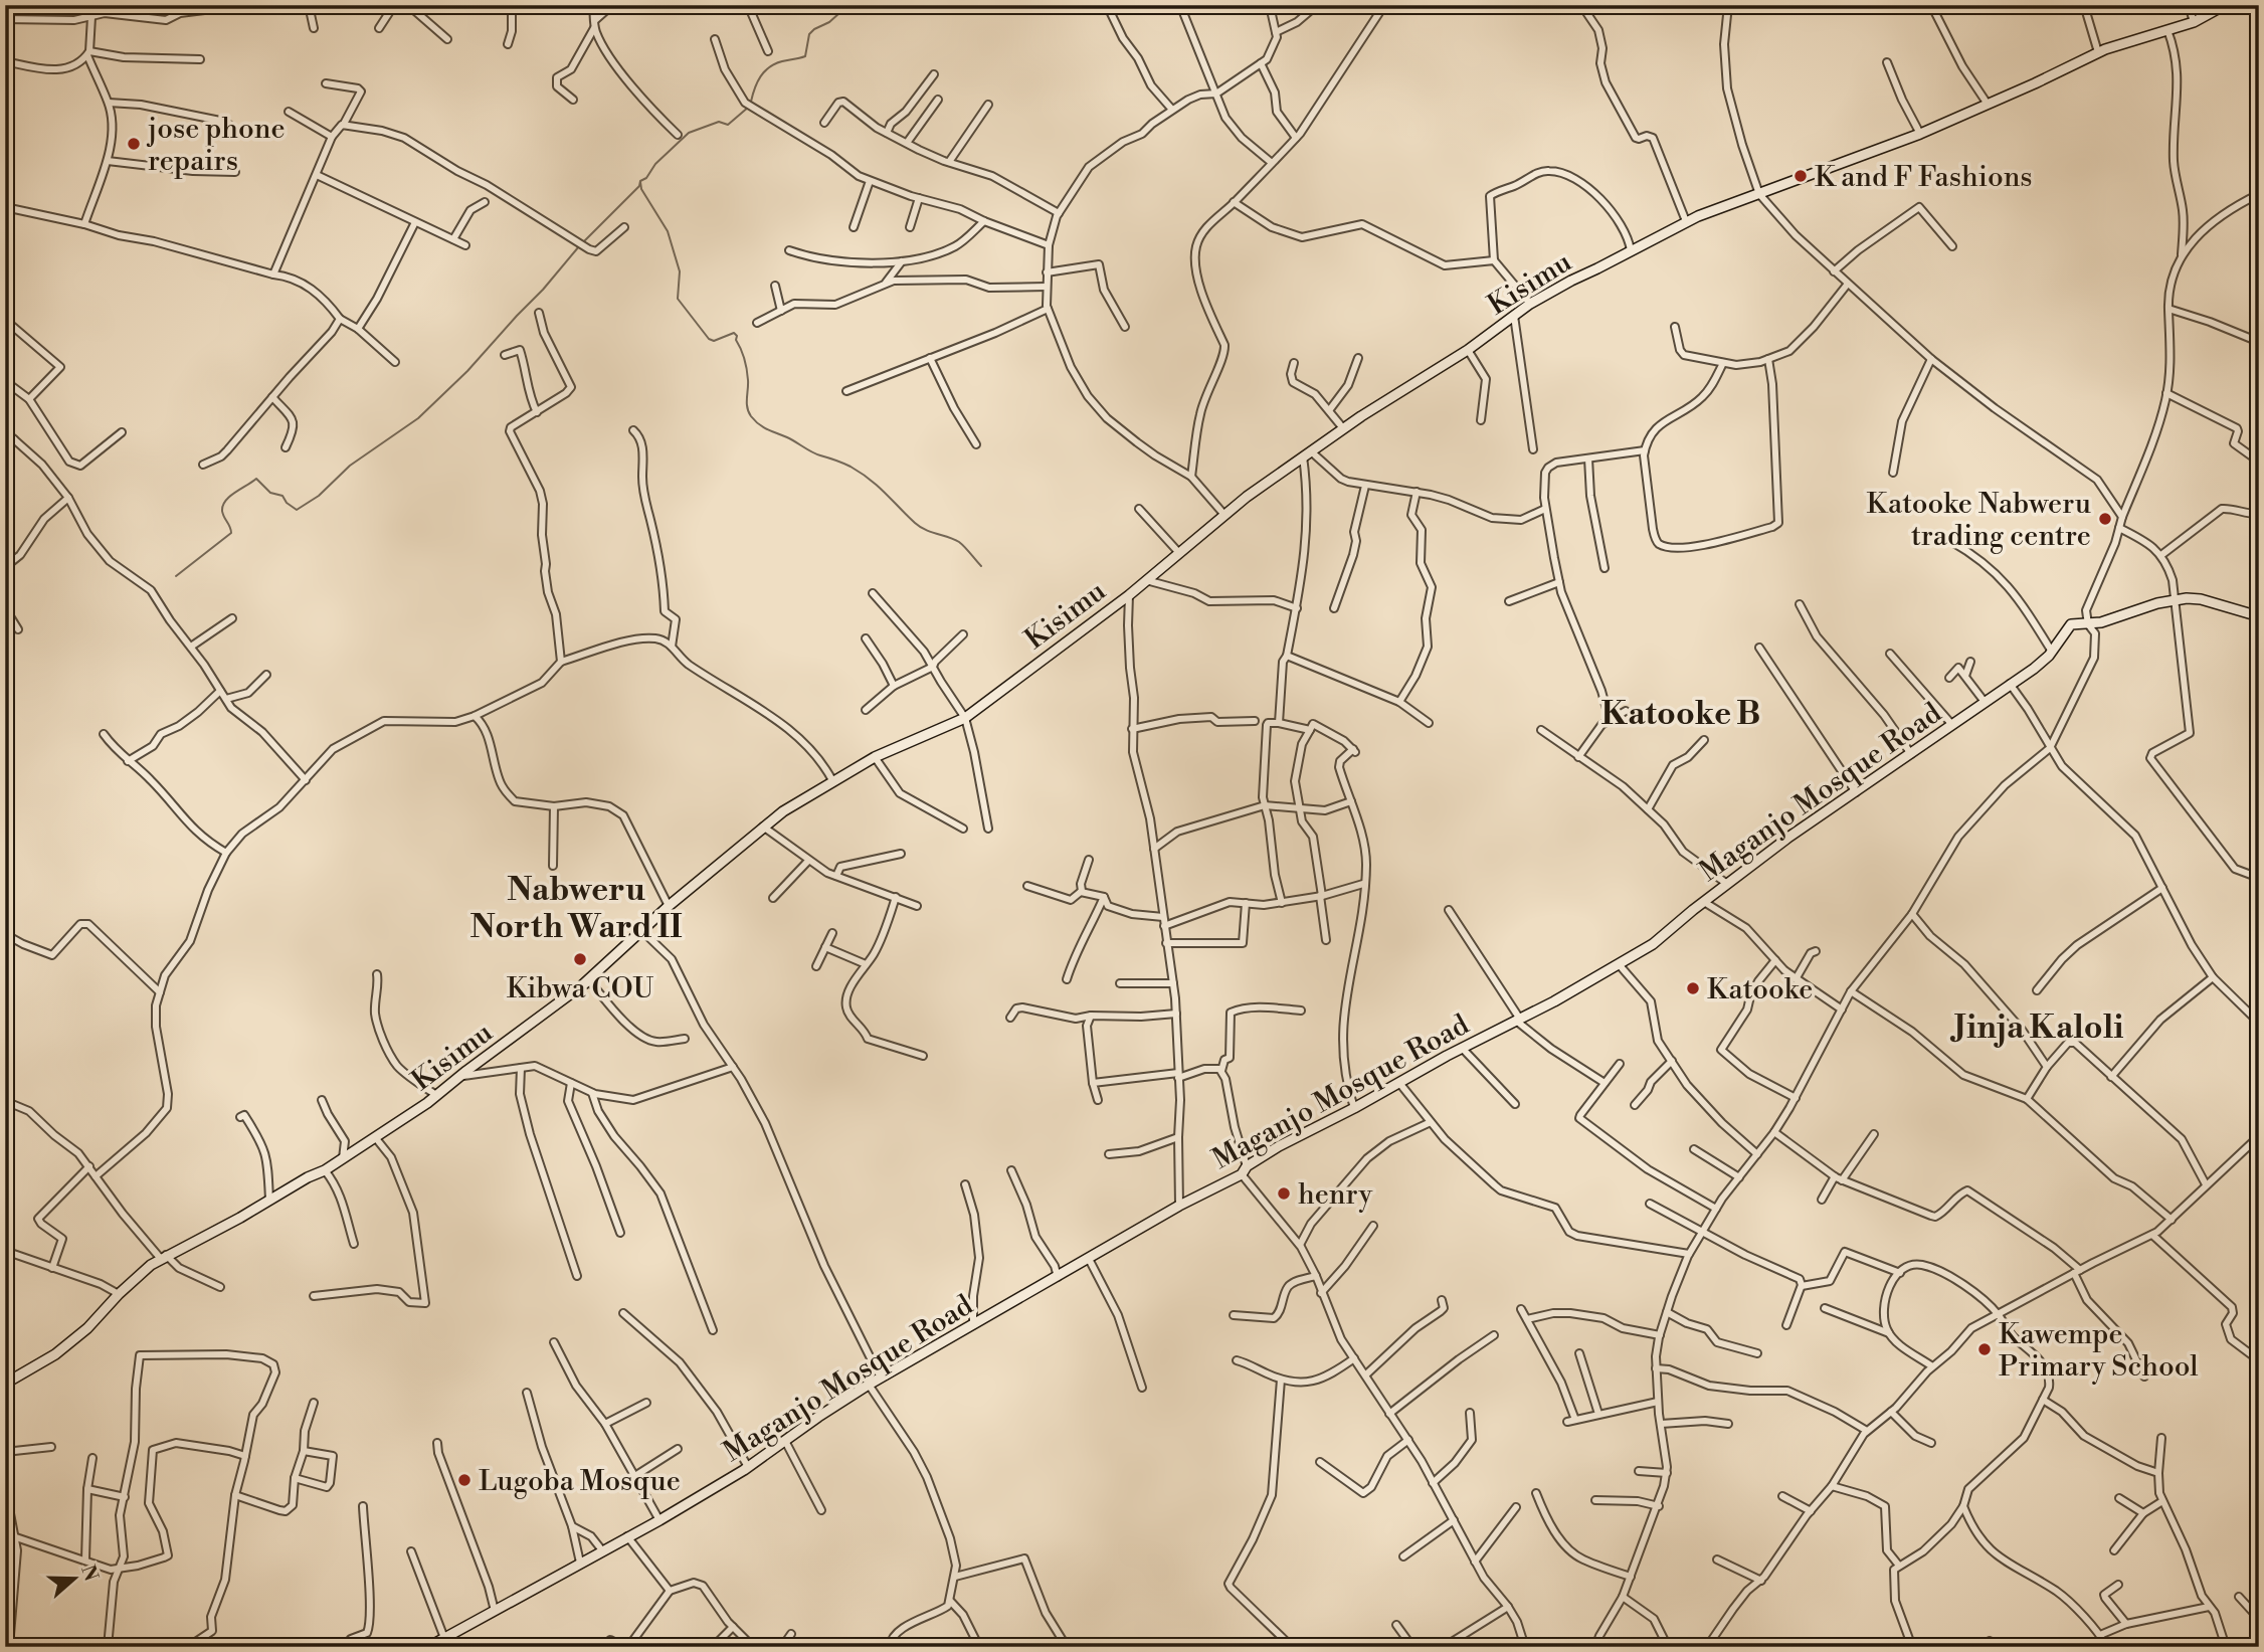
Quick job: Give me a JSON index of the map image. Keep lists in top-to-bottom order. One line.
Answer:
{"streets":{"street":["Kisimu","Maganjo Mosque Road"]},"districts":["Katooke B","Nabweru North Ward II","Jinja Kaloli"],"places":["jose phone repairs","K and F Fashions","Katooke Nabweru trading centre","Kibwa COU","Katooke","henry","Kawempe Primary School","Lugoba Mosque"],"north":"right"}
